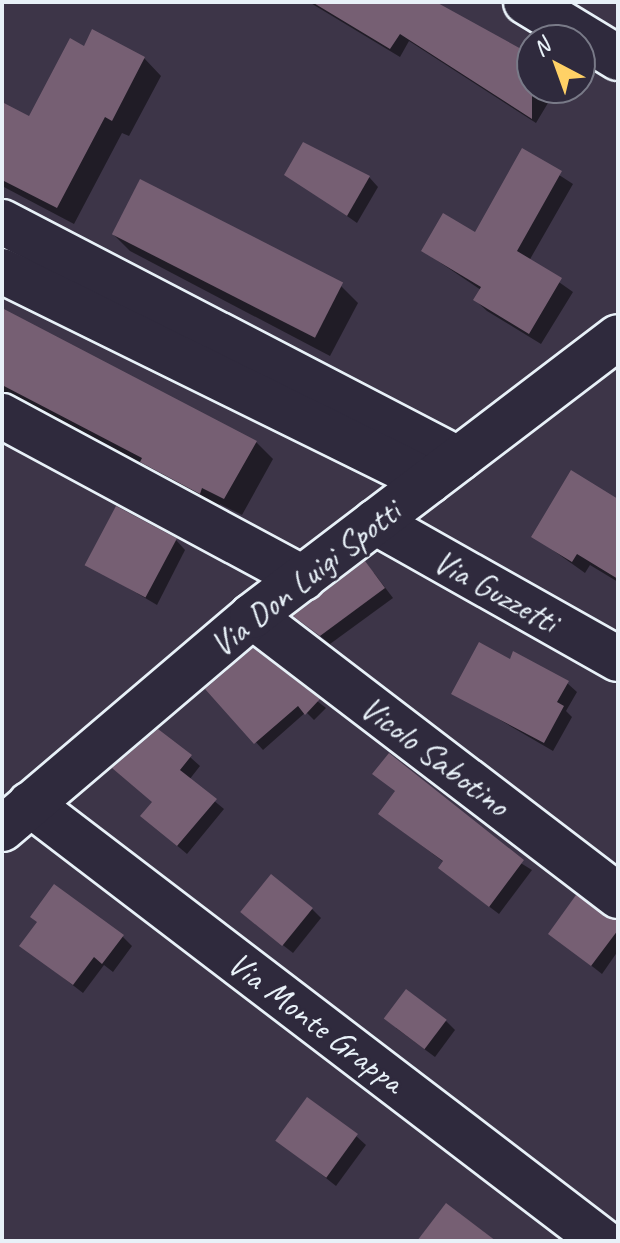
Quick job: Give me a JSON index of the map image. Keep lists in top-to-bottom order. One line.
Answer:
{"streets":{"street":["Via Don Luigi Spotti","Via Guzzetti","Vicolo Sabotino","Via Monte Grappa"]},"crossings":[["Via Don Luigi Spotti","Via Guzzetti"],["Via Don Luigi Spotti","Vicolo Sabotino"],["Via Don Luigi Spotti","Via Monte Grappa"]],"north":"top left"}
